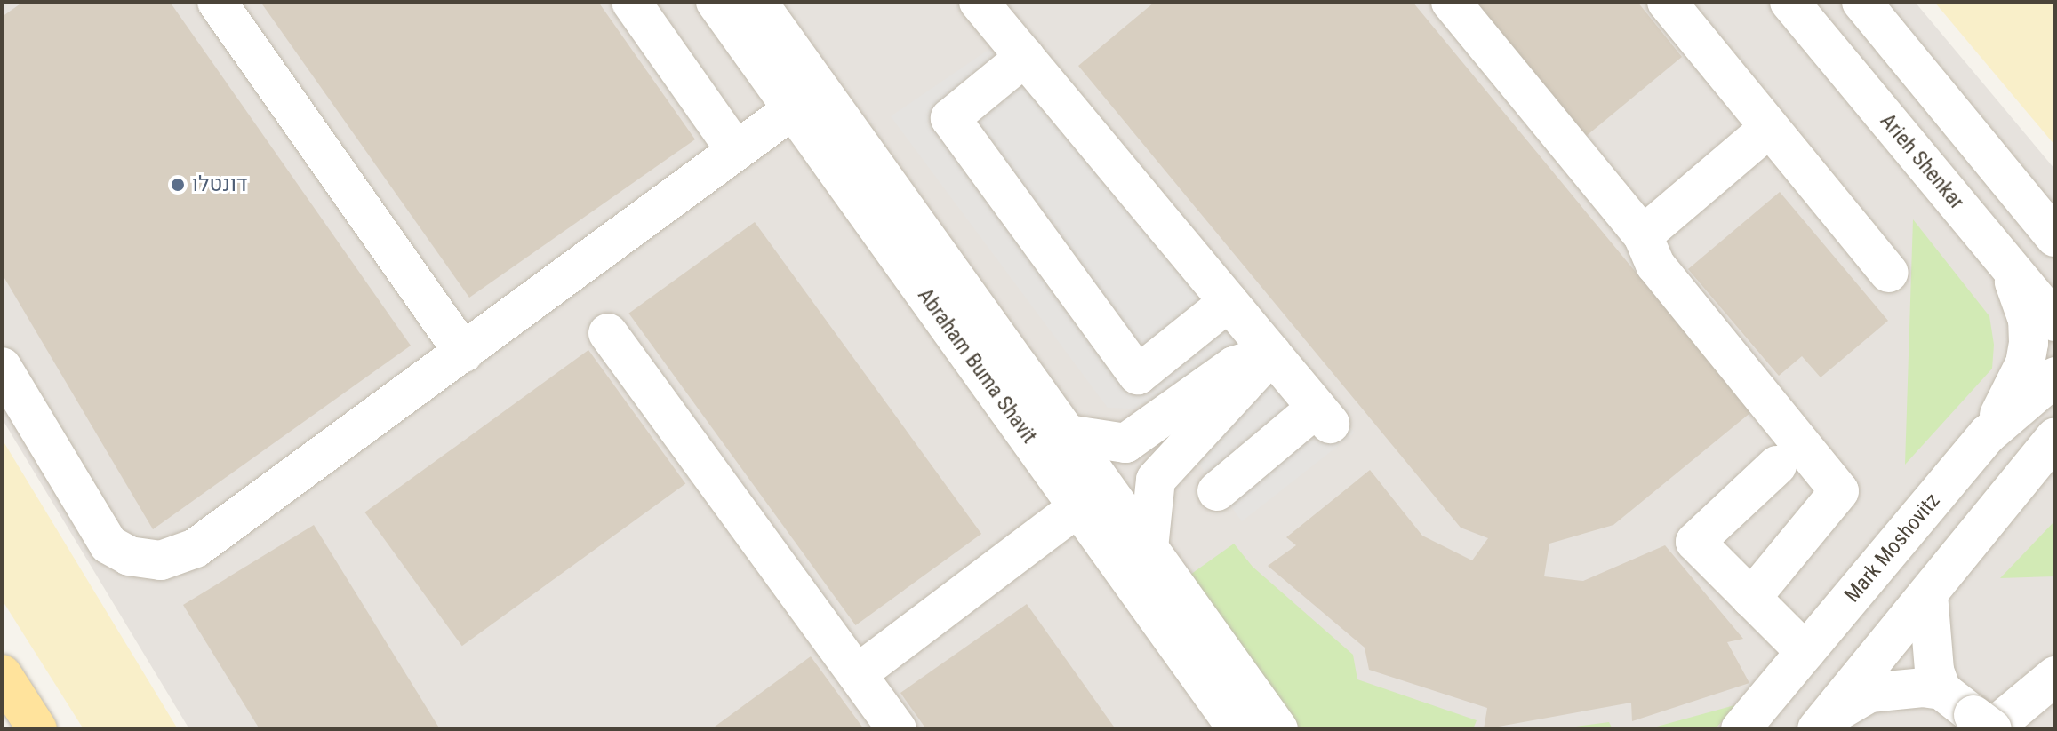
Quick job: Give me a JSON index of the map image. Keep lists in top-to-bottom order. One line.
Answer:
{"streets":{"street":["Arieh Shenkar","Abraham Buma Shavit","Mark Moshovitz"]},"places":["דונטלו"]}
